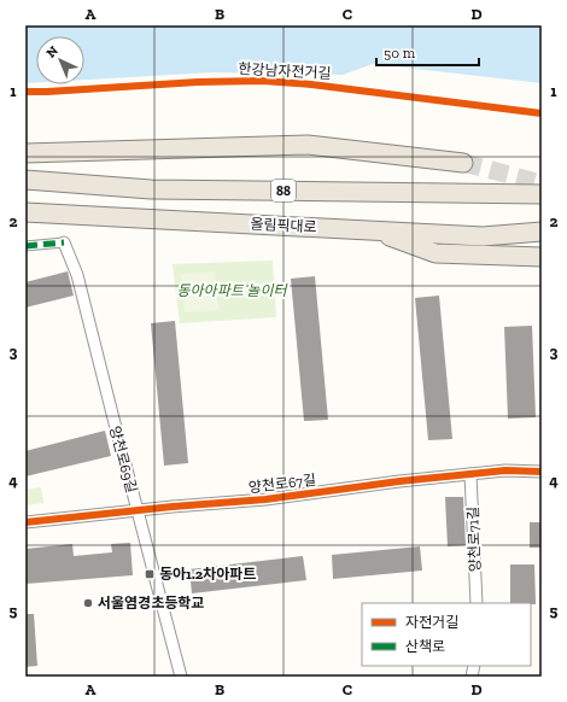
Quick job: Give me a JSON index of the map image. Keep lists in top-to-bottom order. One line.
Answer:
{"streets":{"highway":["88","올림픽대로"],"street":["양천로69길","양천로67길","양천로71길"],"cycle path":["한강남자전거길"]},"crossings":[["양천로69길","양천로67길"],["양천로67길","양천로71길"]],"parks":["동아아파트 놀이터"],"places":{"transit":["동아1.2차아파트"],"other":["서울염경초등학교"]},"legend":["자전거길","산책로"],"scale_bar":"50 m","north":"top left","grid":{"columns":["A","B","C","D"],"rows":["1","2","3","4","5"]}}
